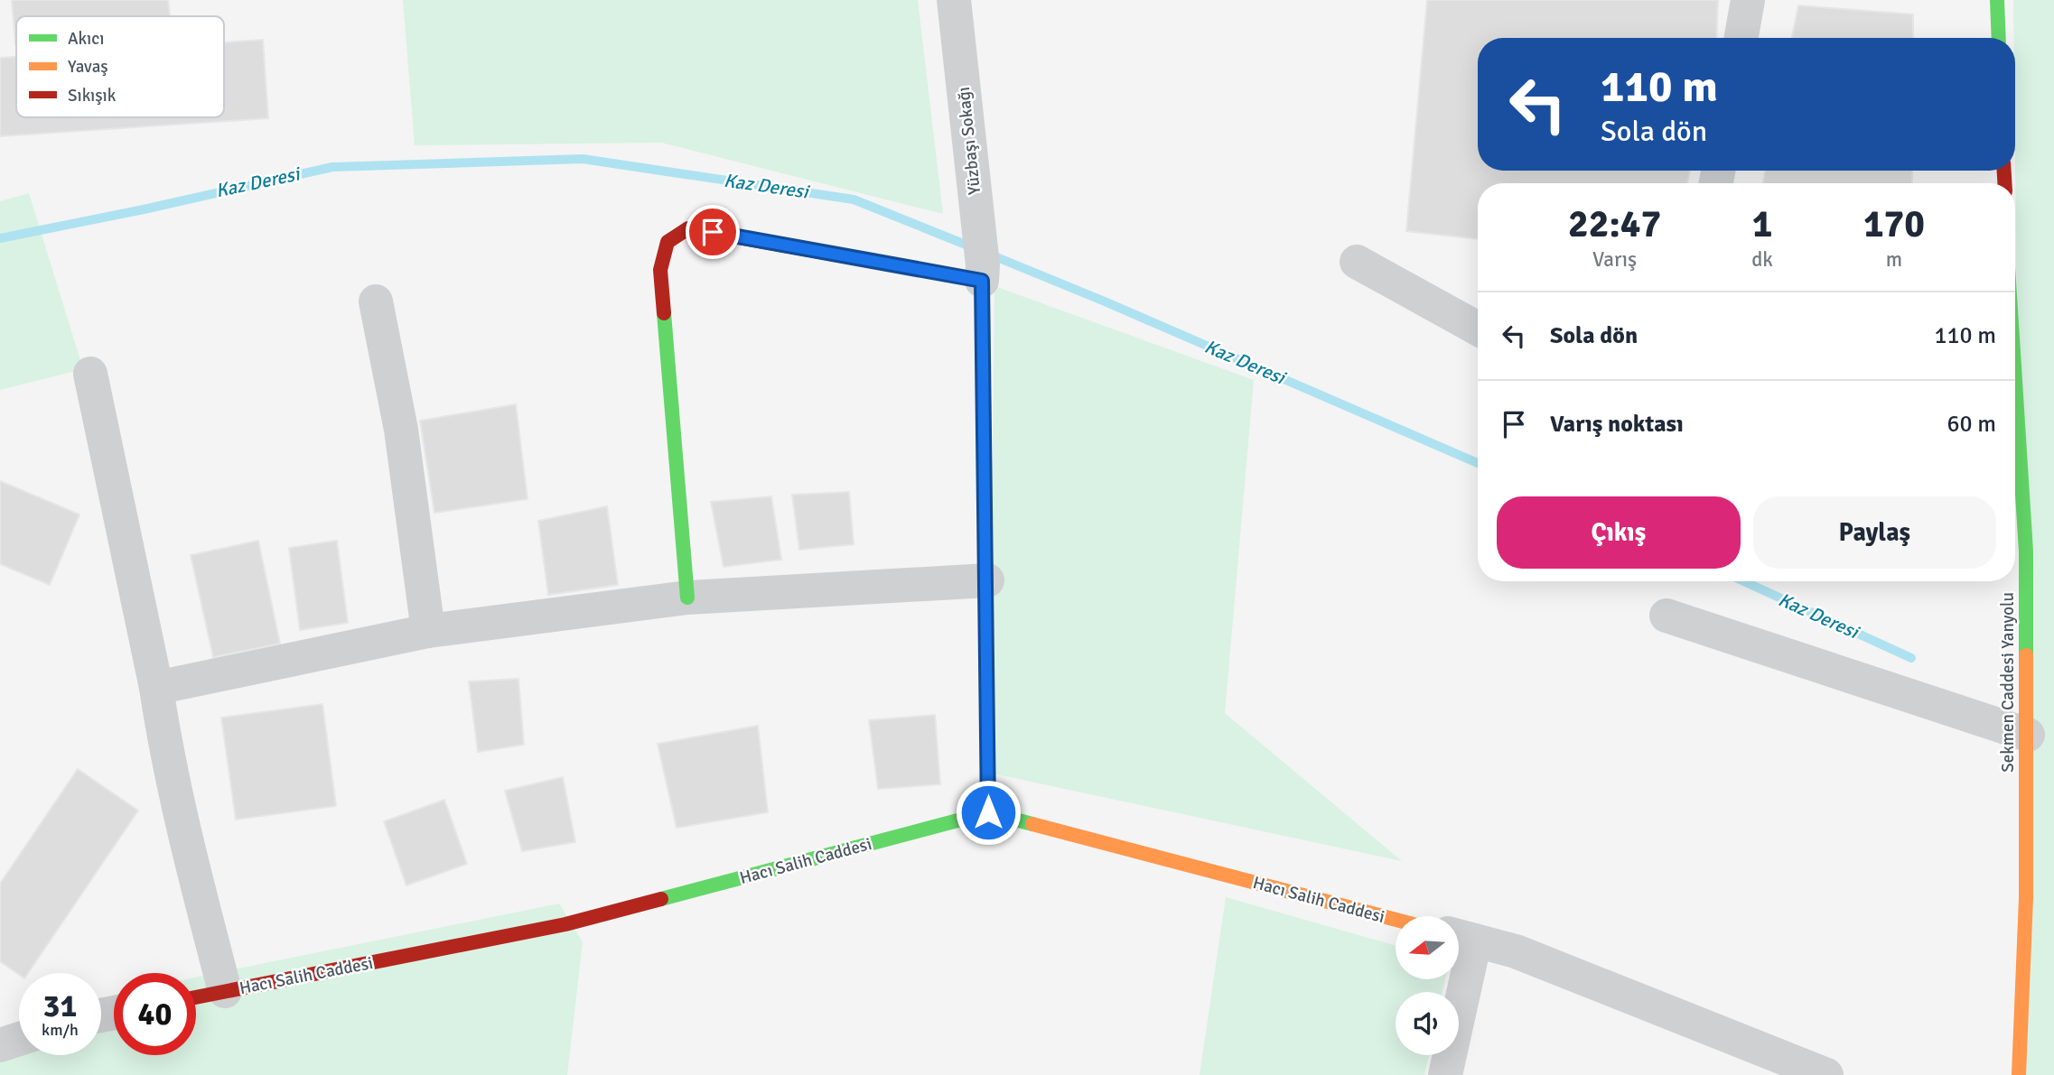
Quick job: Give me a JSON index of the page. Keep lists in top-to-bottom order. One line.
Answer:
{"streets":{"street":["Yüzbaşı Sokağı","Sekmen Caddesi Yanyolu","Hacı Salih Caddesi"]},"water":["Kaz Deresi"],"legend":["Akıcı","Yavaş","Sıkışık"],"north":"left","page":{"turn":["110 m","Sola dön"],"eta":["22:47","Varış","1","dk","170","m"],"list":[{"name":"Sola dön","value":"110 m"},{"name":"Varış noktası","value":"60 m"}],"buttons":["Çıkış","Paylaş"],"speed":"31 km/h","limit":"40"}}
